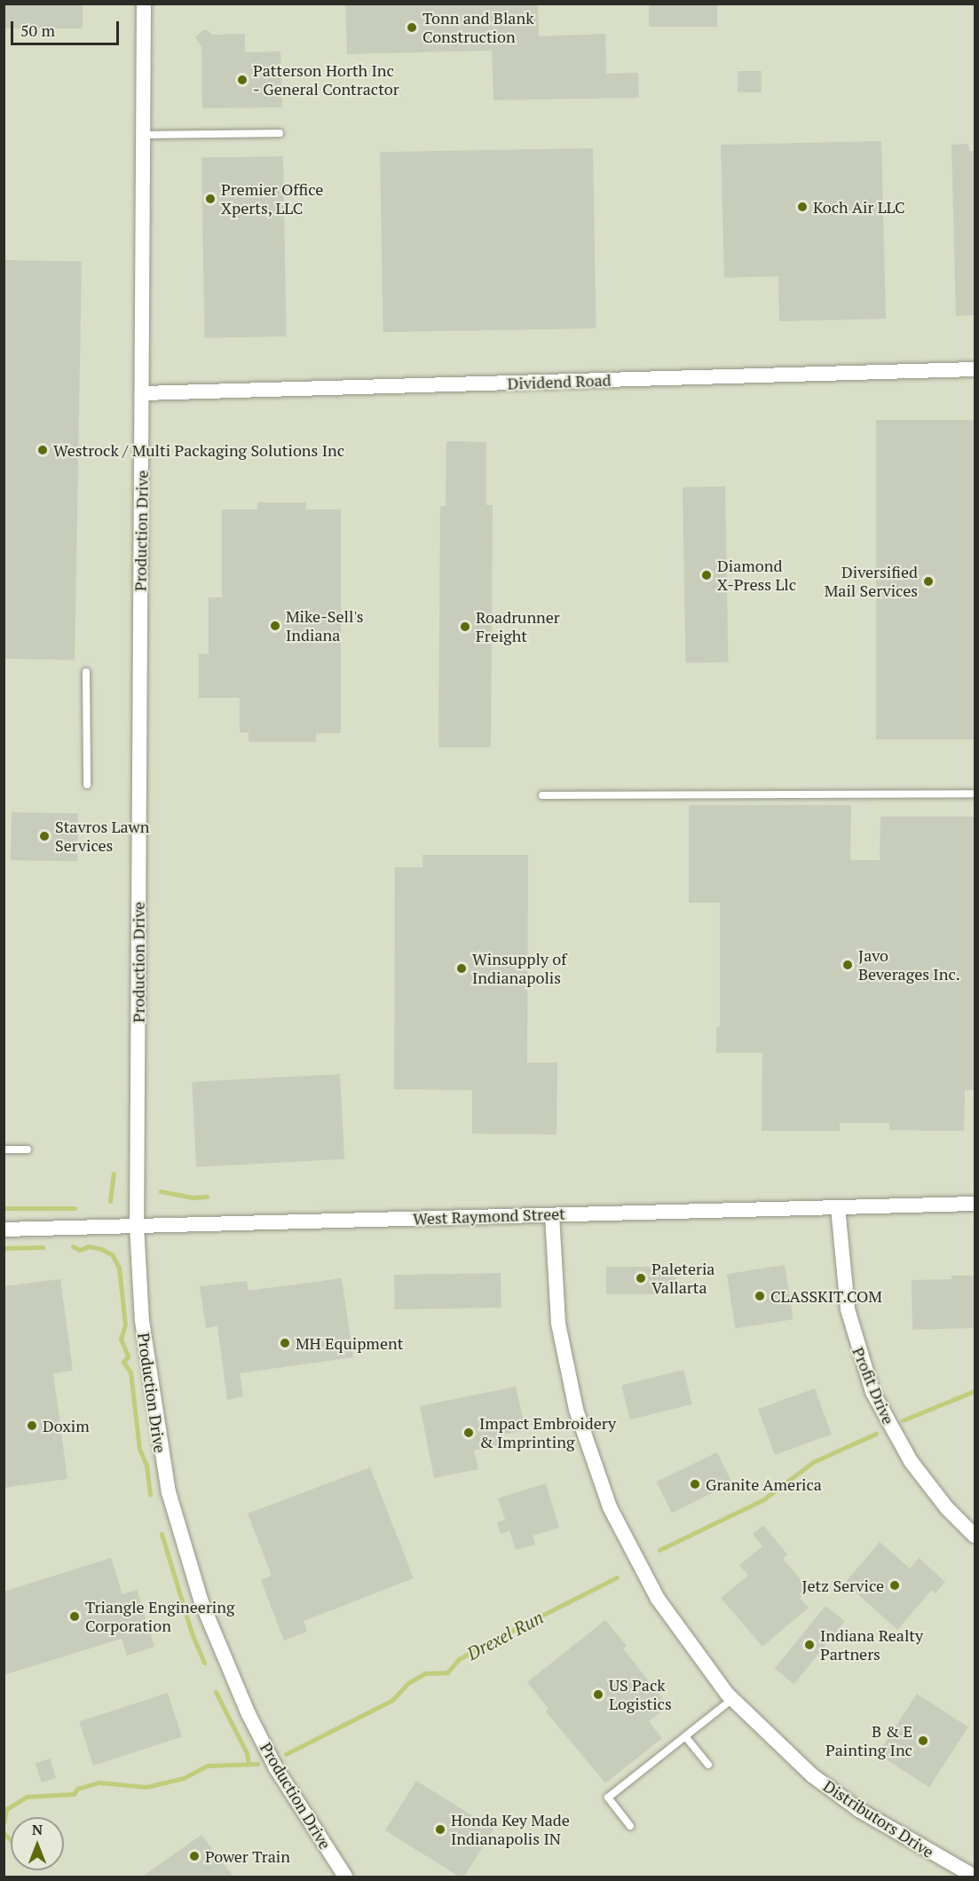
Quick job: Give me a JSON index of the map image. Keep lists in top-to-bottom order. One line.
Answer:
{"streets":{"street":["Dividend Road","Production Drive","West Raymond Street","Profit Drive","Distributors Drive"]},"crossings":[["Dividend Road","Production Drive"],["Production Drive","West Raymond Street"],["West Raymond Street","Profit Drive"],["West Raymond Street","Distributors Drive"]],"water":["Drexel Run"],"places":["Tonn and Blank Construction","Patterson Horth Inc - General Contractor","Premier Office Xperts, LLC","Koch Air LLC","Westrock / Multi Packaging Solutions Inc","Diamond X-Press Llc","Diversified Mail Services","Mike-Sell's Indiana","Roadrunner Freight","Stavros Lawn Services","Javo Beverages Inc.","Winsupply of Indianapolis","Paleteria Vallarta","CLASSKIT.COM","MH Equipment","Doxim","Impact Embroidery & Imprinting","Granite America","Jetz Service","Triangle Engineering Corporation","Indiana Realty Partners","US Pack Logistics","B & E Painting Inc","Honda Key Made Indianapolis IN","Power Train"],"scale_bar":"50 m","north":"top"}
